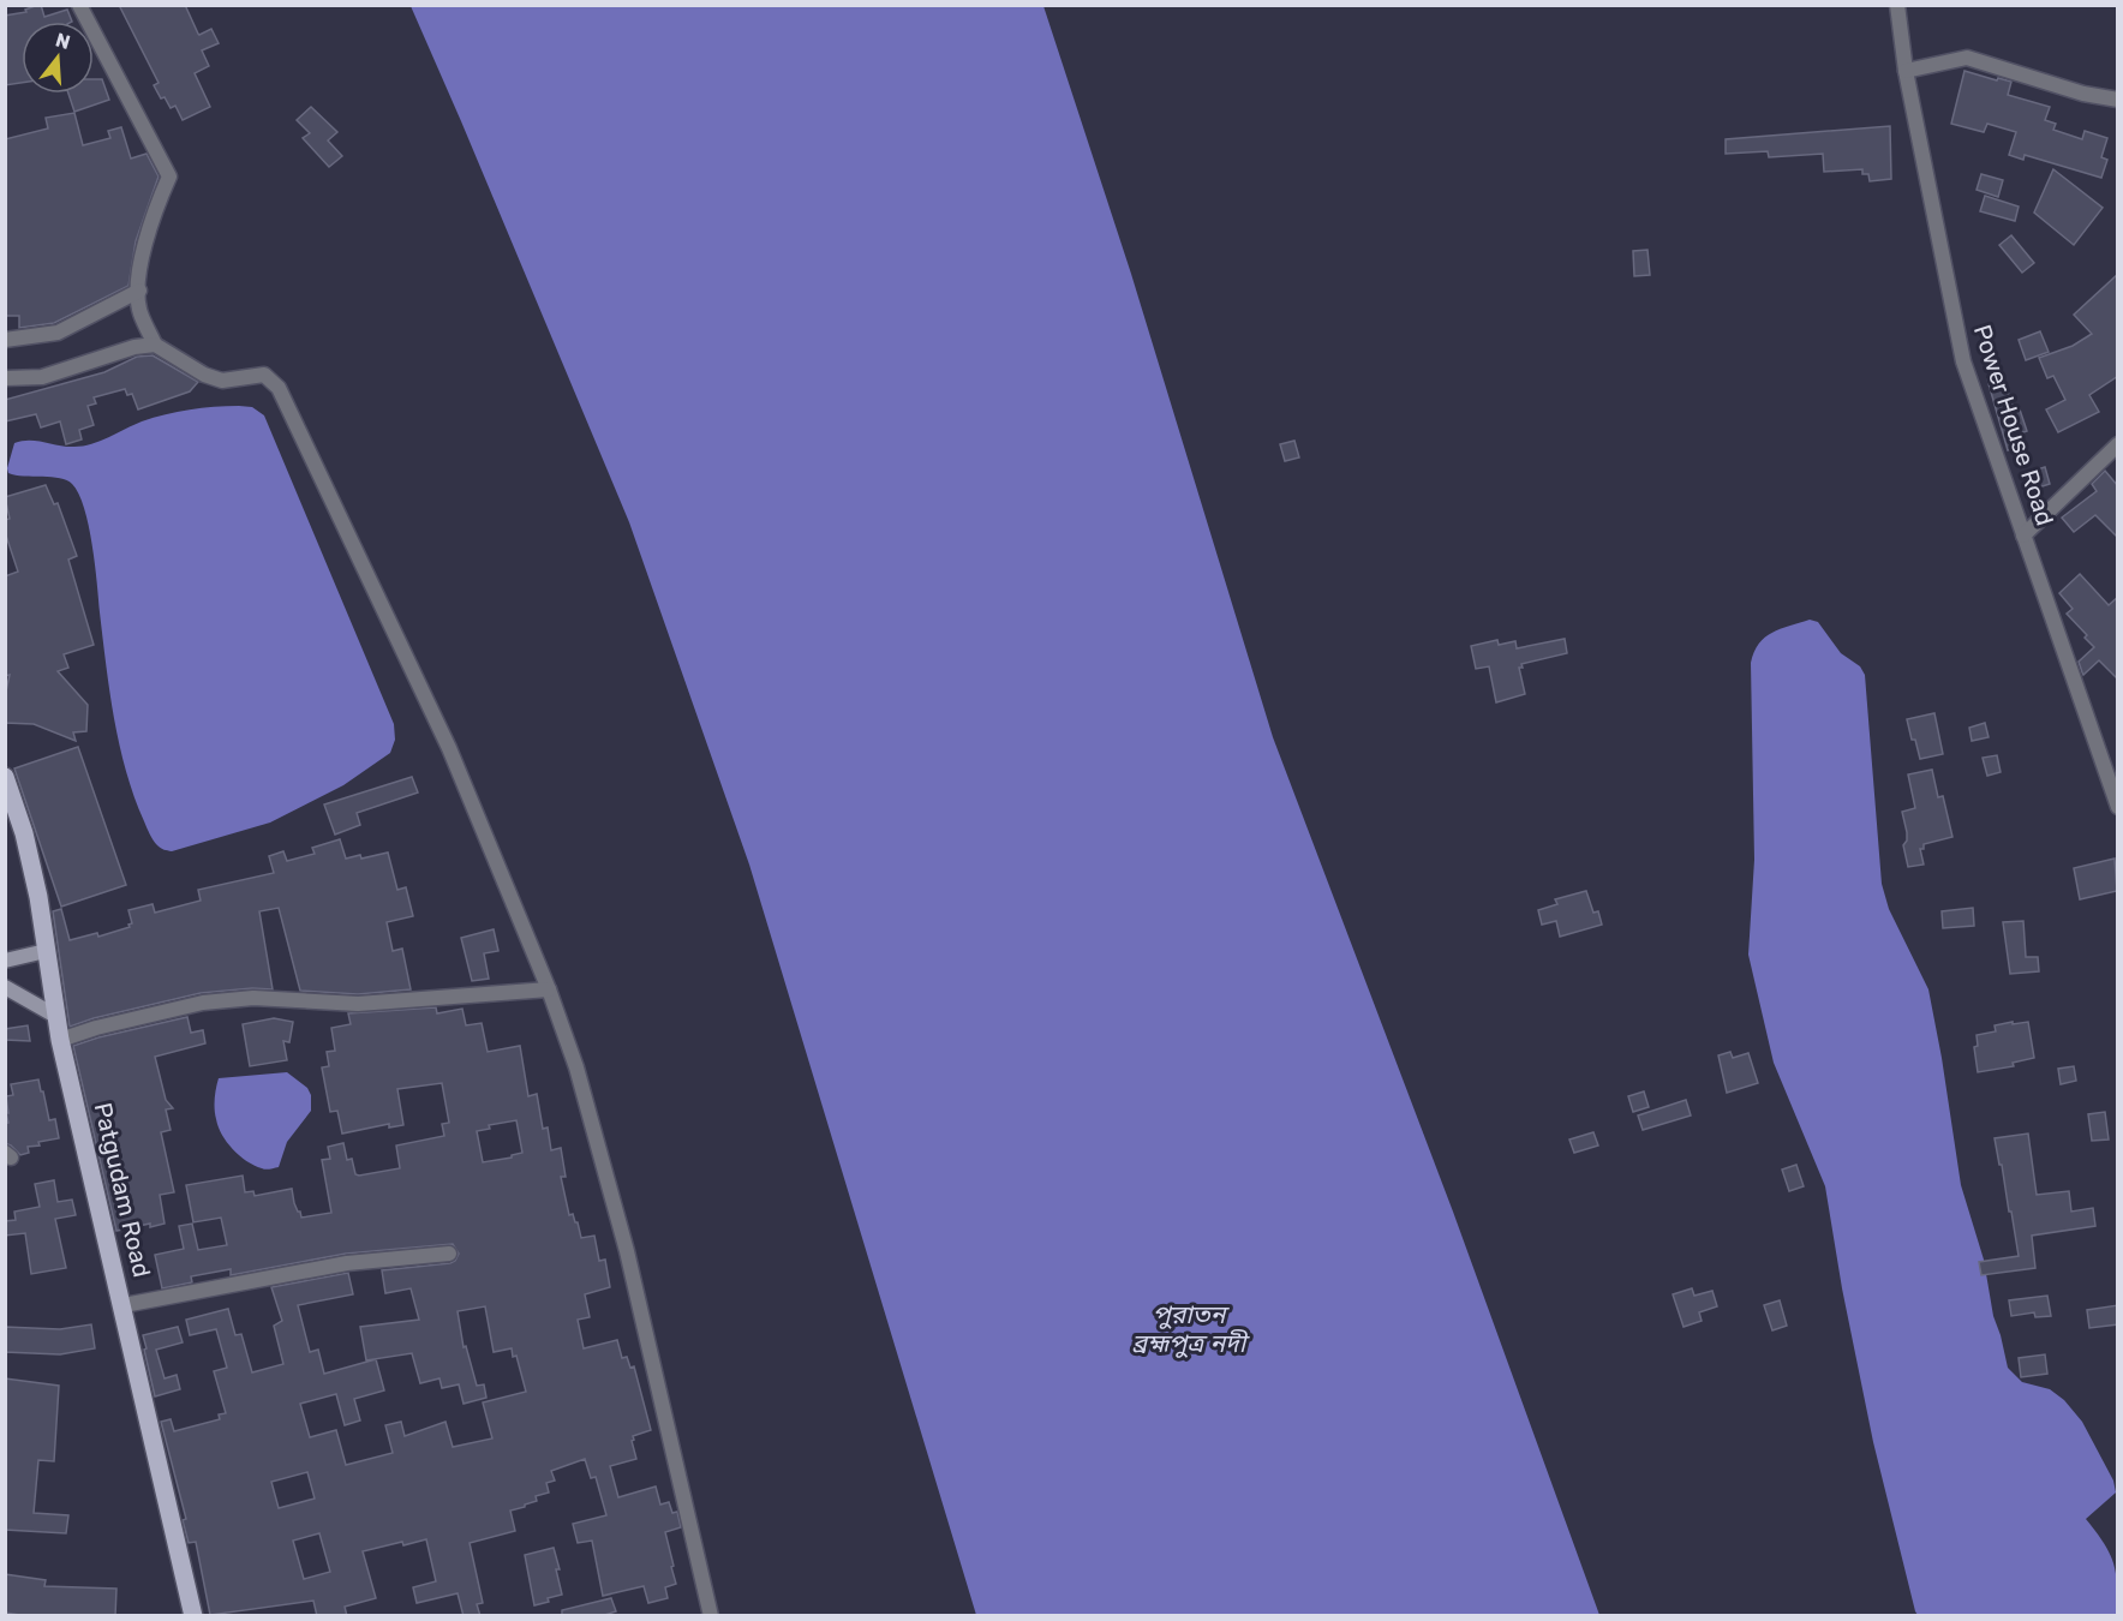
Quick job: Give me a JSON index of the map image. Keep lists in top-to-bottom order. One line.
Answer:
{"streets":{"main road":["Patgudam Road"],"street":["Power House Road"]},"water":["পুরাতন ব্রহ্মপুত্র নদী"],"north":"top"}
